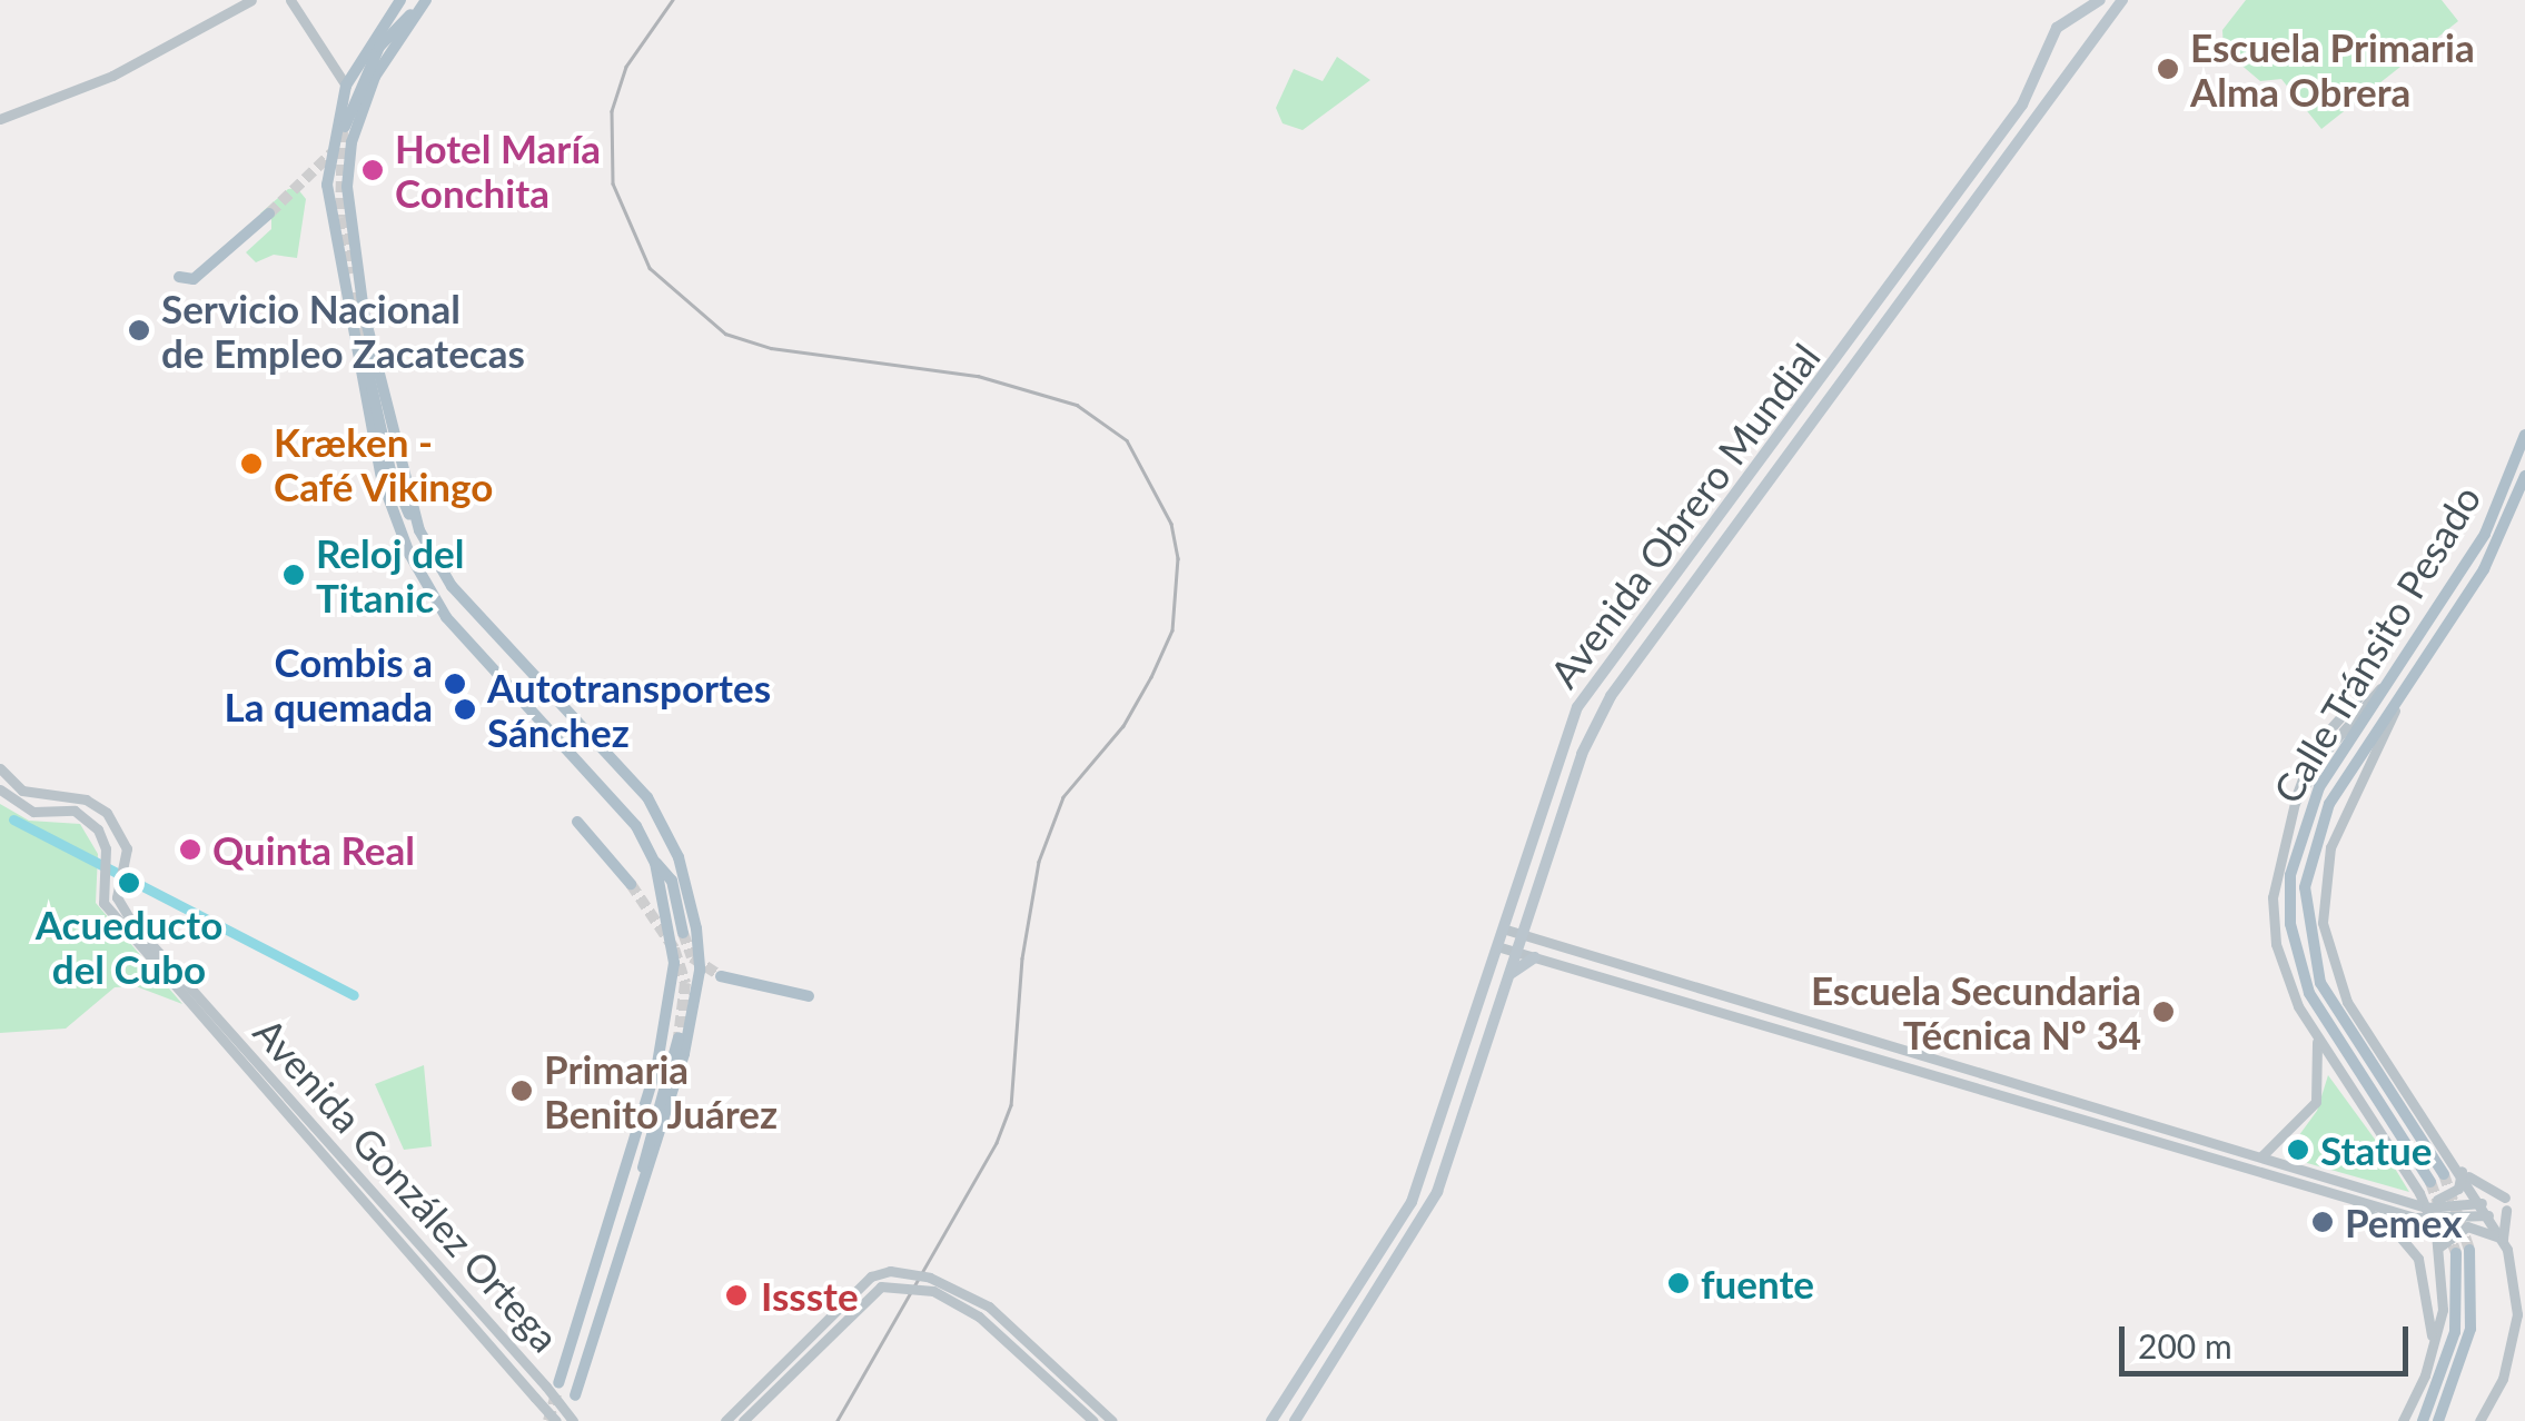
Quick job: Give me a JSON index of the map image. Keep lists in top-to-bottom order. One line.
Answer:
{"streets":{"main road":["Avenida Obrero Mundial","Calle Tránsito Pesado"],"street":["Avenida González Ortega"]},"places":["Escuela Primaria Alma Obrera","Hotel María Conchita","Servicio Nacional de Empleo Zacatecas","Kræken - Café Vikingo","Reloj del Titanic","Combis a La quemada","Autotransportes Sánchez","Quinta Real","Acueducto del Cubo","Escuela Secundaria Técnica Nº 34","Primaria Benito Juárez","Statue","Pemex","fuente","Issste"],"scale_bar":"200 m"}
